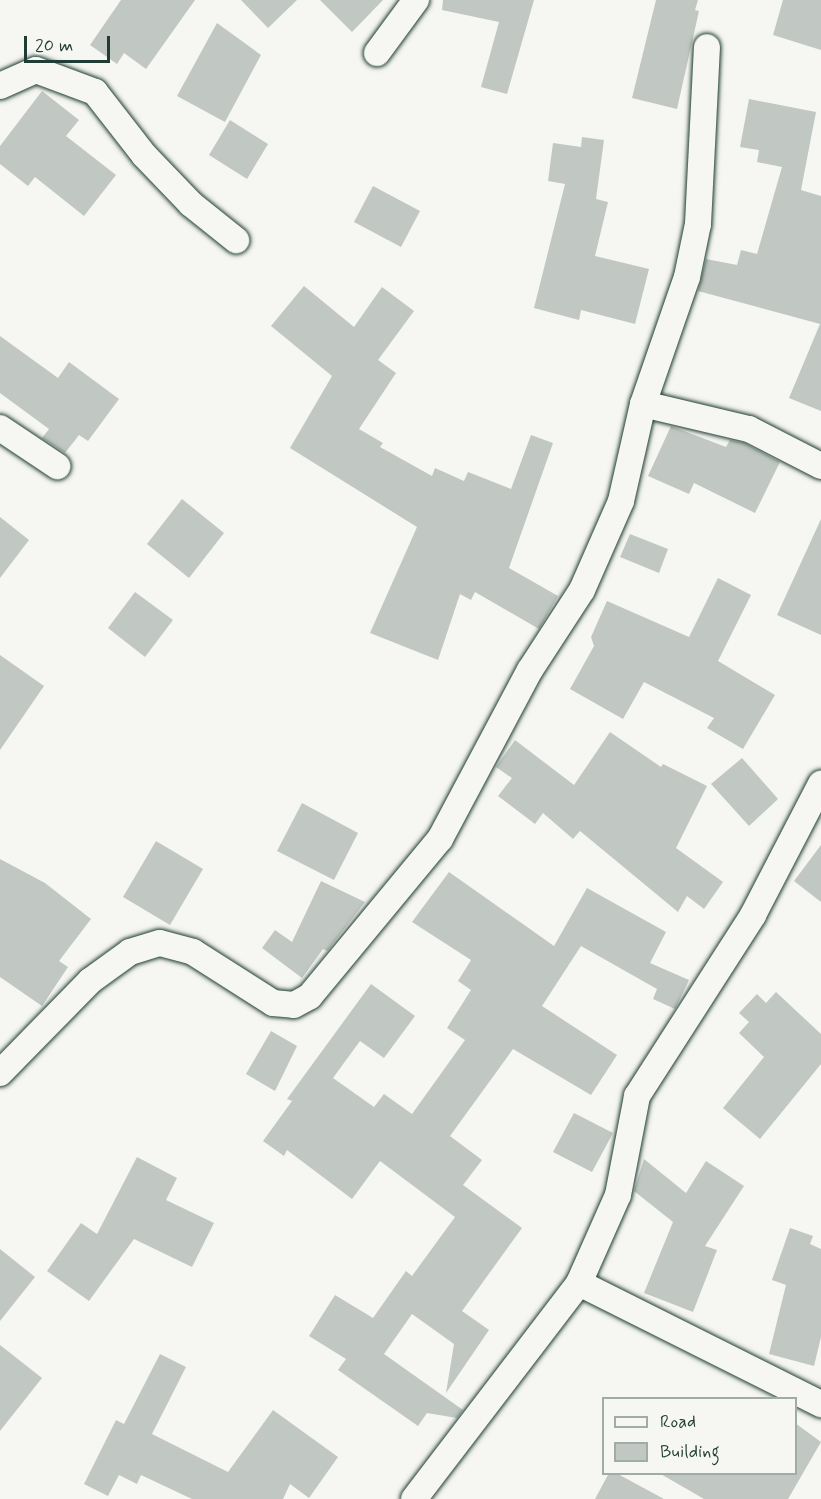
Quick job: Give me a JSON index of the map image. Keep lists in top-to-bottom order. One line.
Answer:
{"legend":["Road","Building"],"scale_bar":"20 m"}
